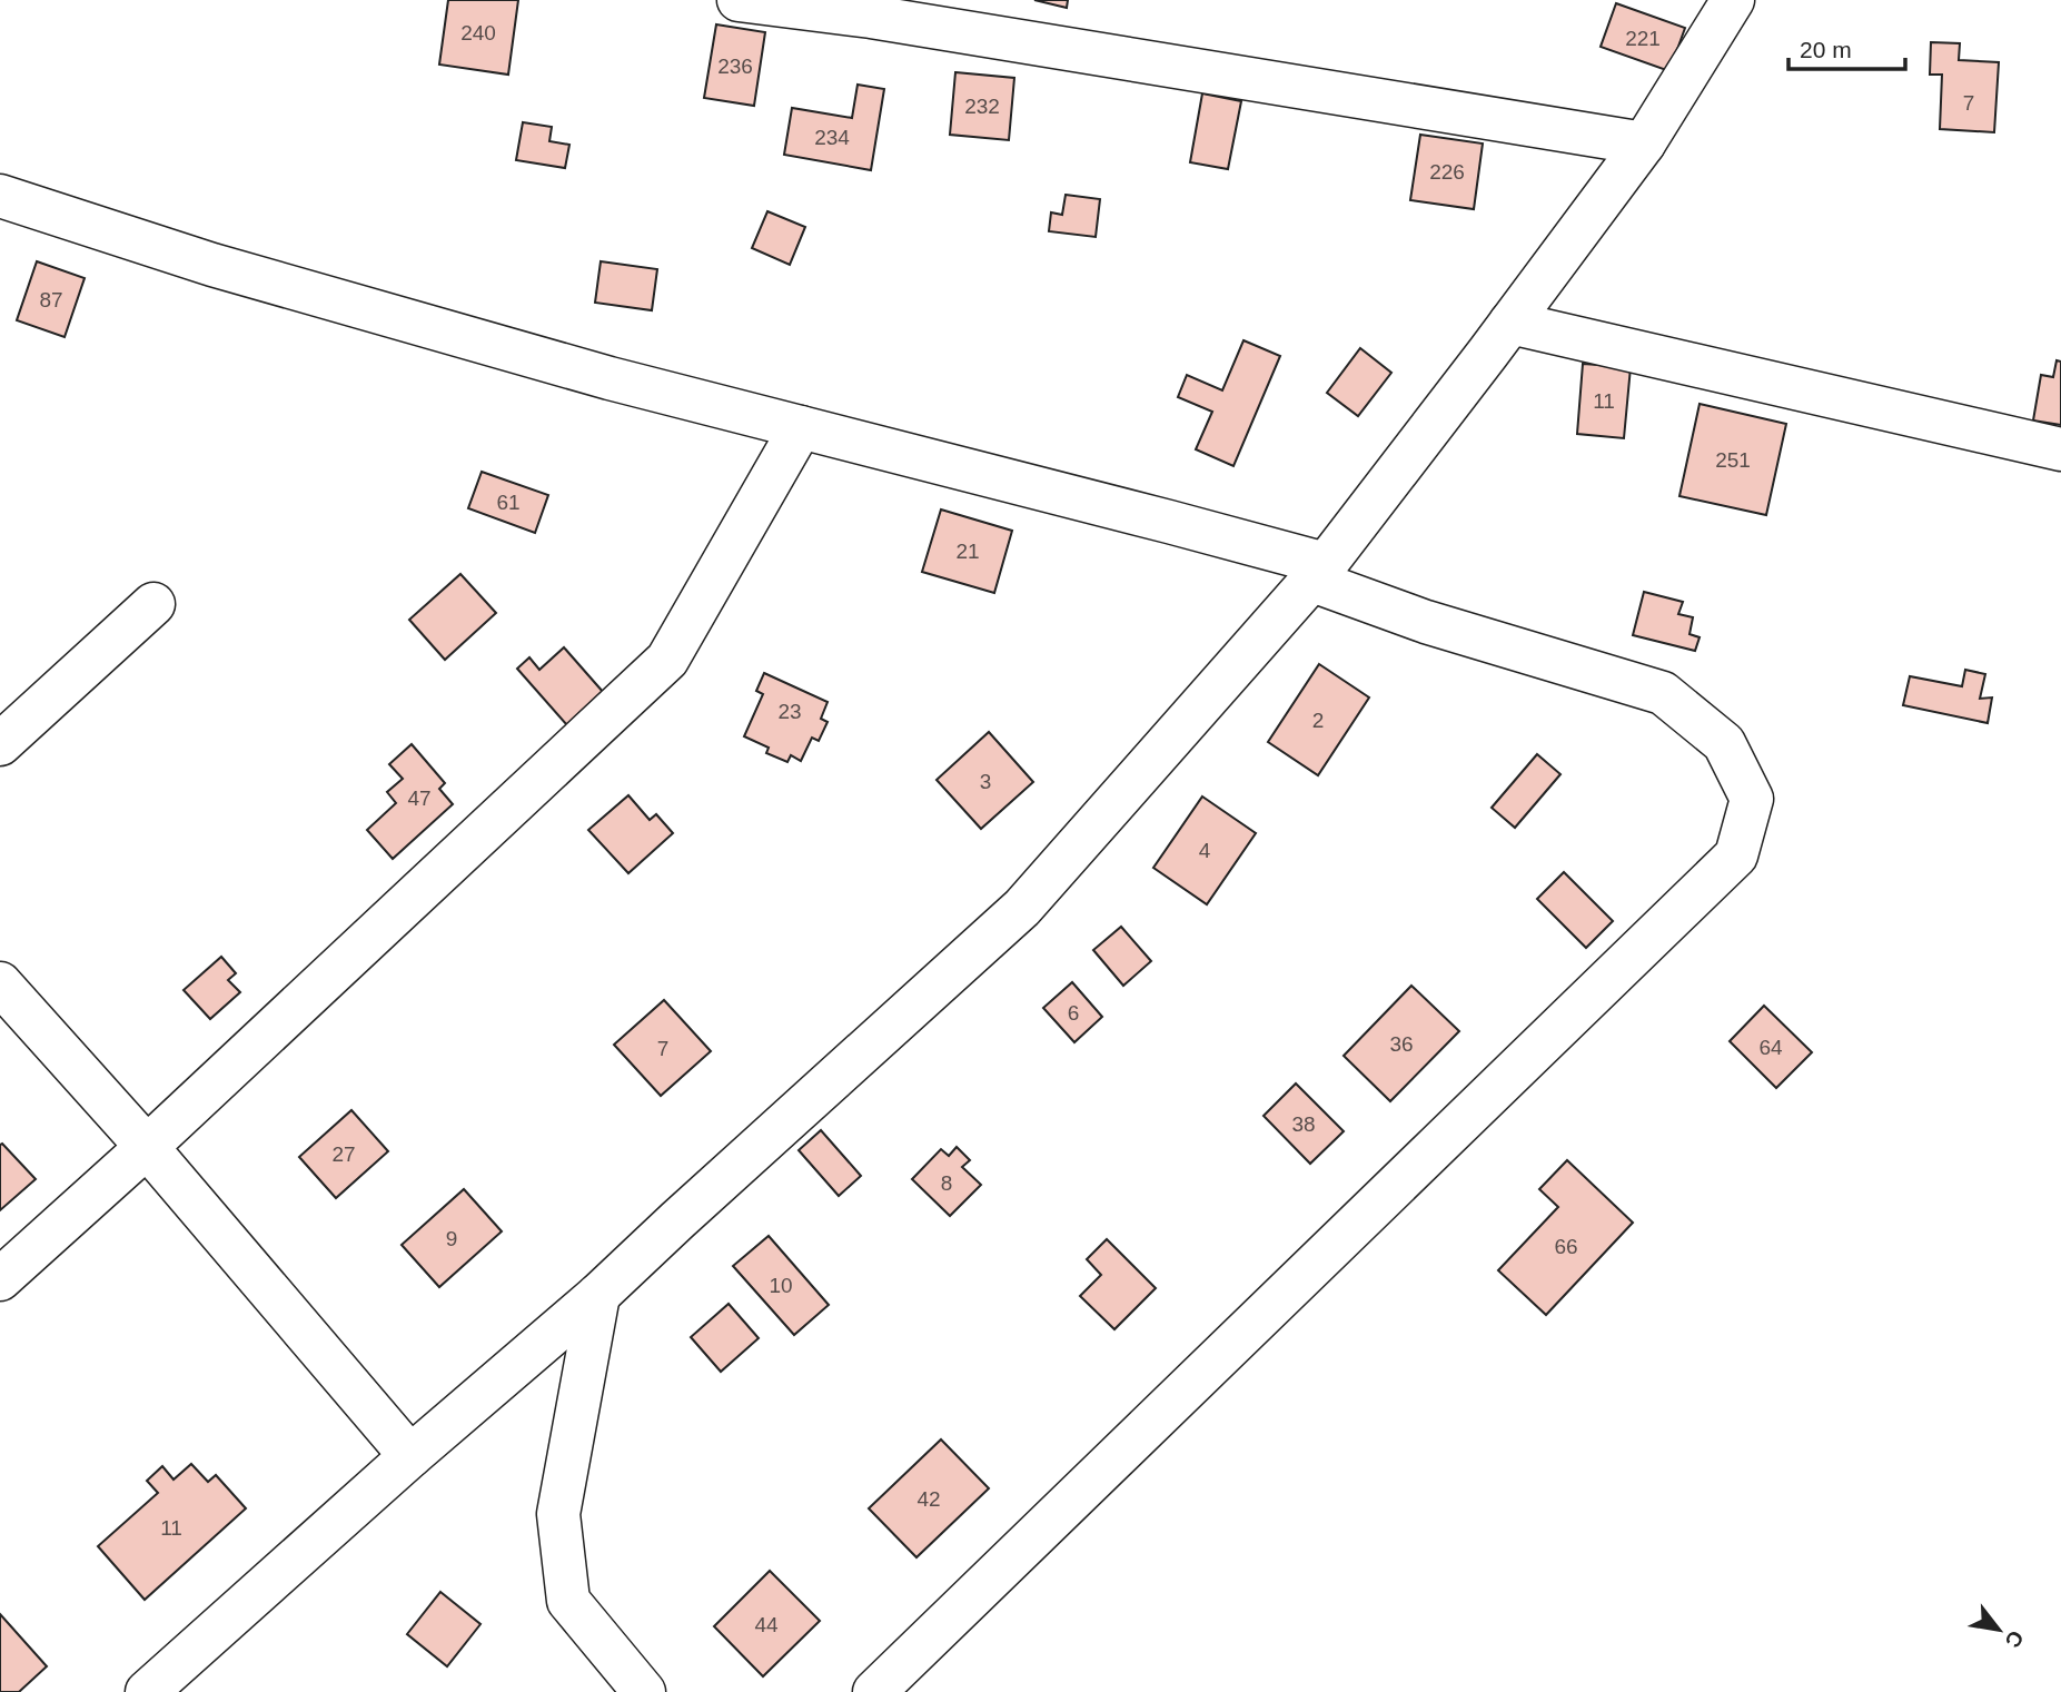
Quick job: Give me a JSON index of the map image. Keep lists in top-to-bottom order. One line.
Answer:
{"house_numbers":["240","221","236","7","232","234","226","87","11","251","61","21","23","2","3","47","4","6","36","64","7","38","27","8","9","66","10","42","11","44"],"scale_bar":"20 m","north":"bottom right"}
